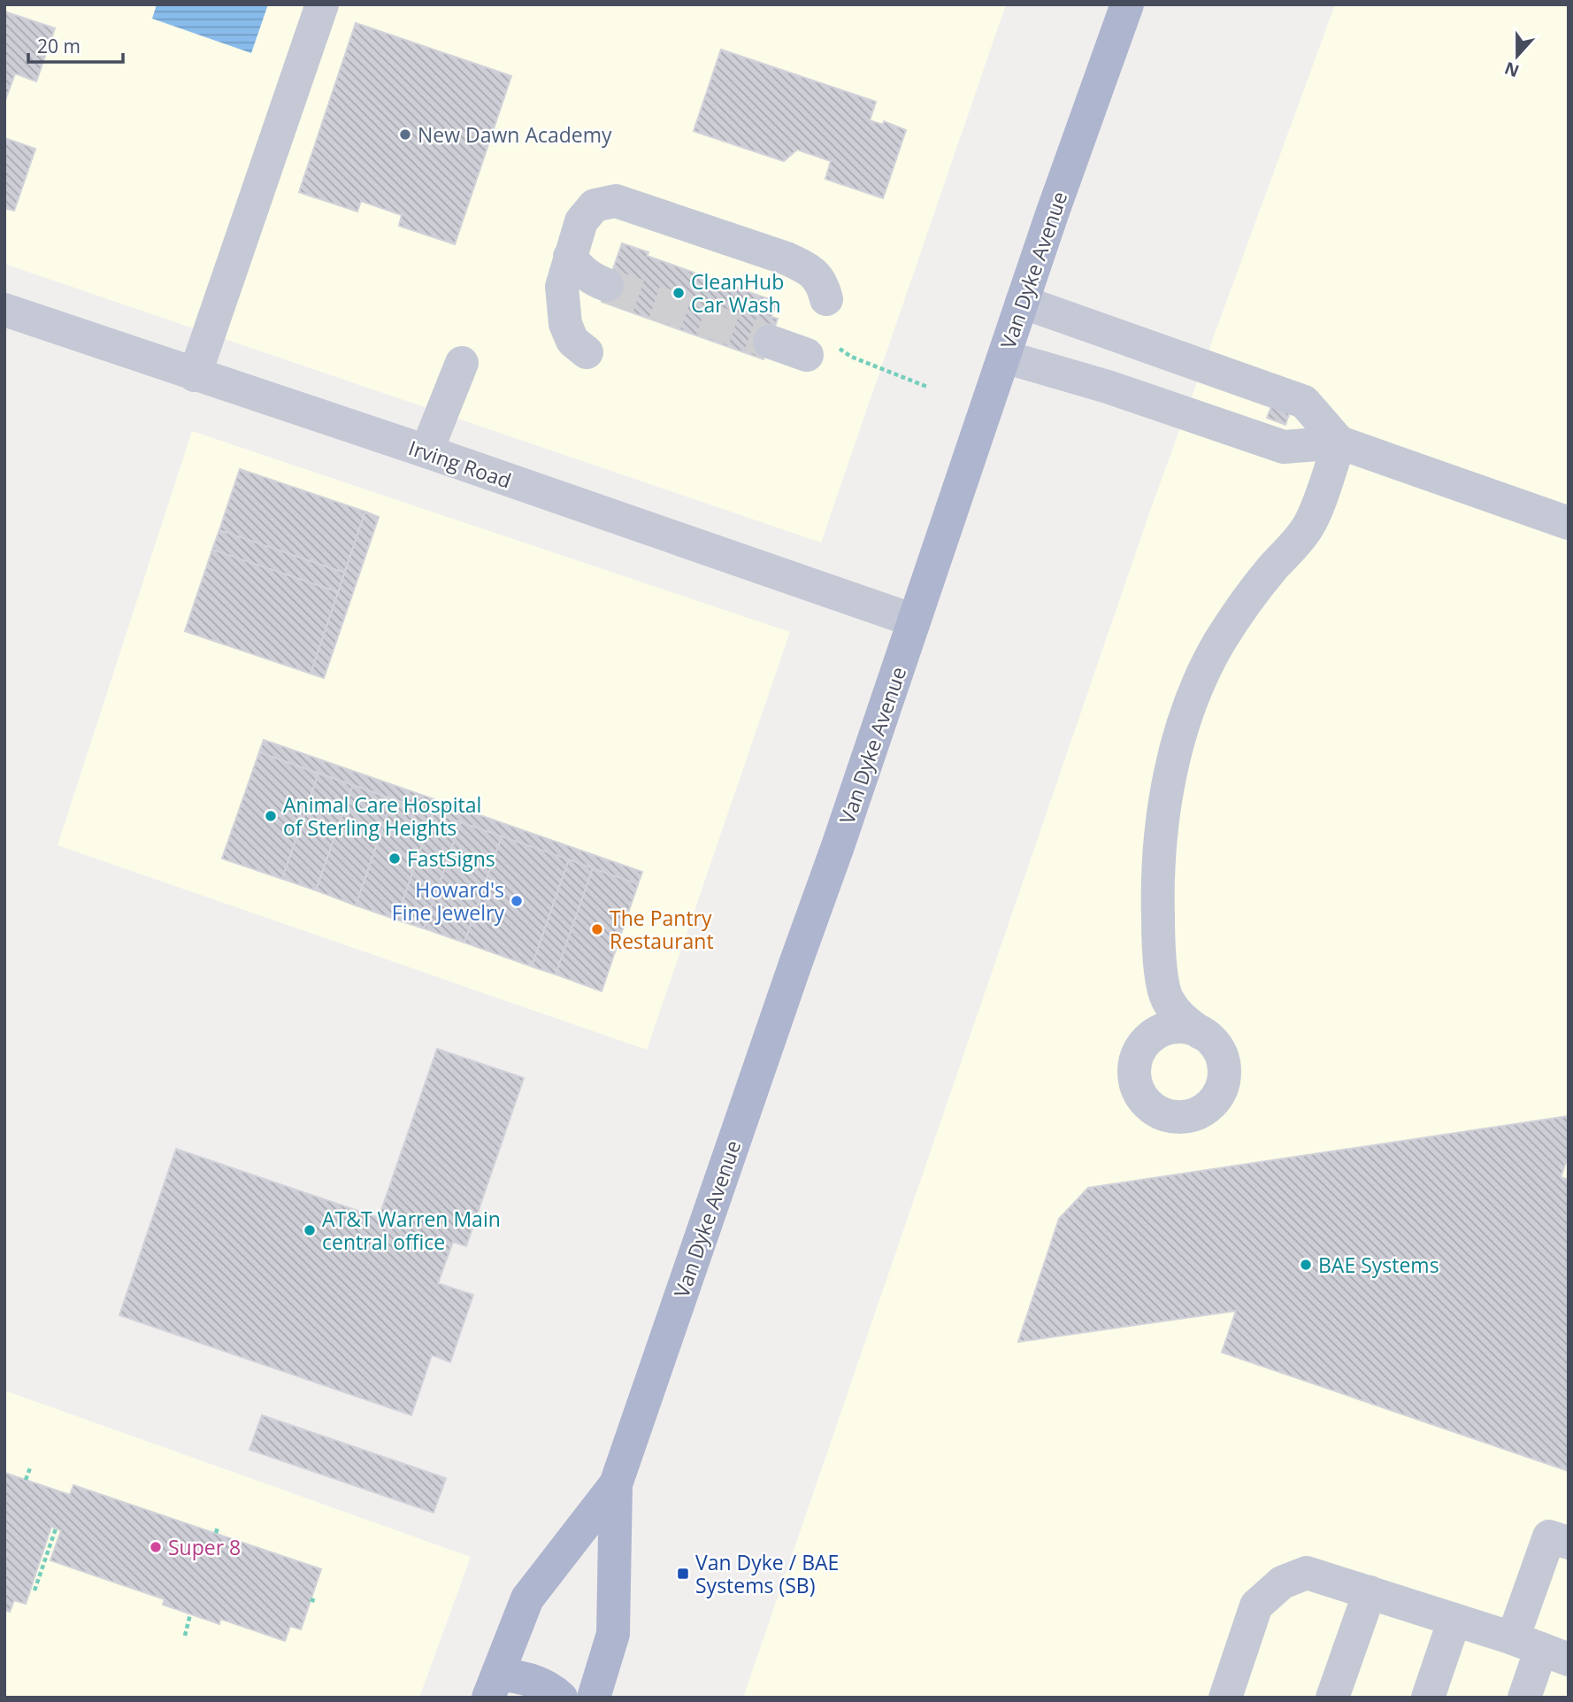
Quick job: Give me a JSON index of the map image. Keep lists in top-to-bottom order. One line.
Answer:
{"streets":{"main road":["Van Dyke Avenue"],"street":["Irving Road"]},"crossings":[["Van Dyke Avenue","Irving Road"]],"places":{"other":["New Dawn Academy","CleanHub Car Wash","Animal Care Hospital of Sterling Heights","FastSigns","Howard's Fine Jewelry","The Pantry Restaurant","AT&T Warren Main central office","BAE Systems","Super 8"],"transit":["Van Dyke / BAE Systems (SB)"]},"scale_bar":"20 m","north":"bottom"}
